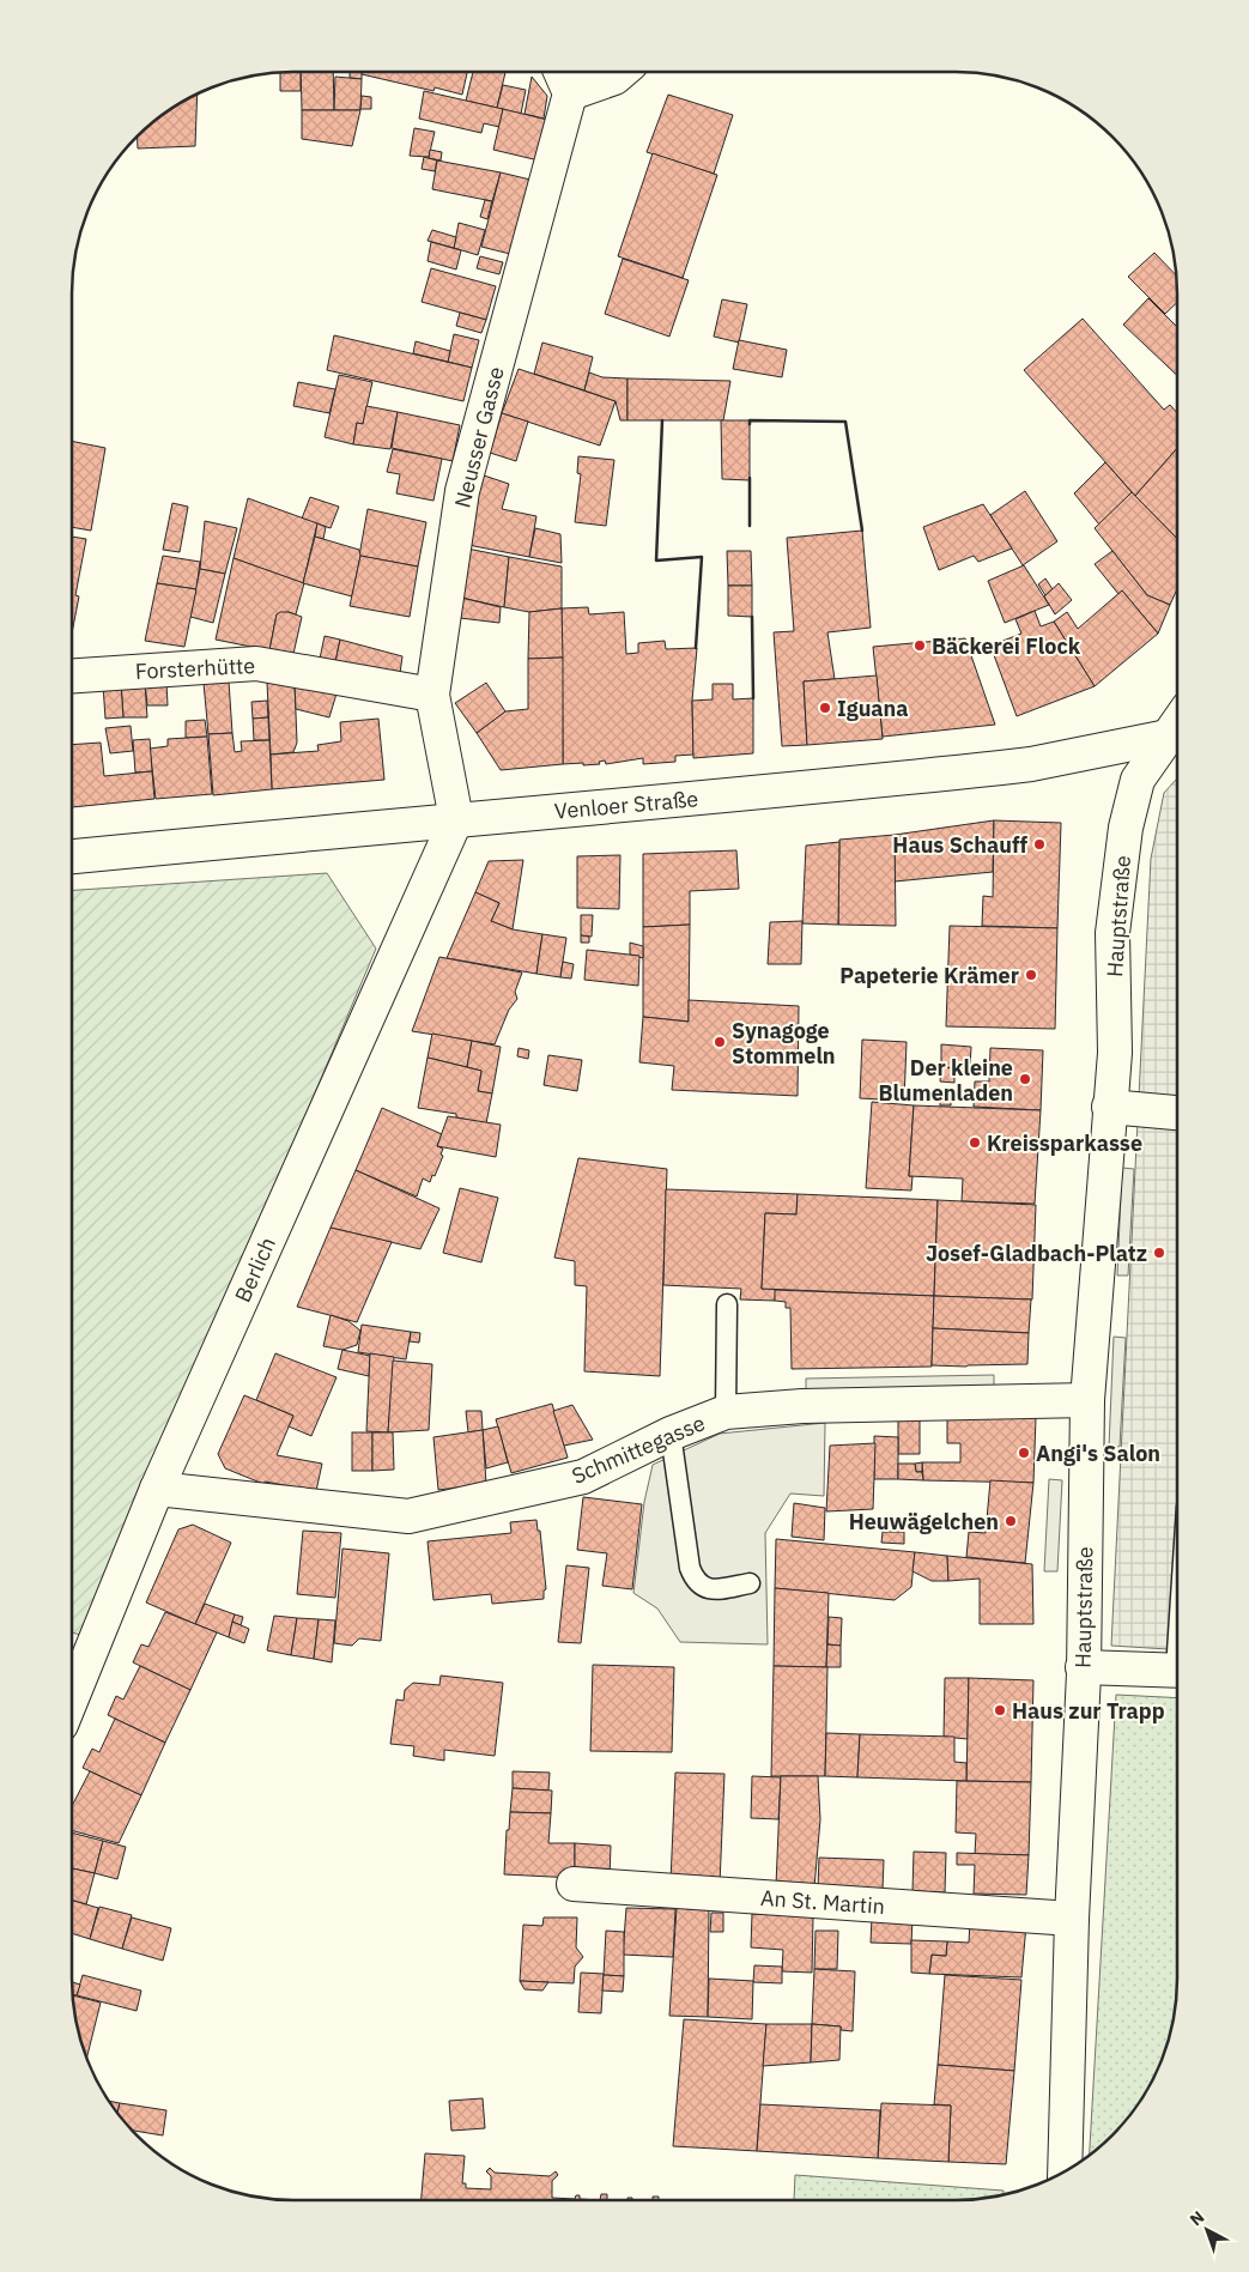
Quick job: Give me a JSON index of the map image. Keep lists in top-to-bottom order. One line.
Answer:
{"streets":{"street":["Neusser Gasse","Forsterhütte","Venloer Straße","Hauptstraße","Berlich","Schmittegasse","An St. Martin"]},"crossings":[["Neusser Gasse","Forsterhütte"],["Neusser Gasse","Venloer Straße"],["Neusser Gasse","Berlich"],["Venloer Straße","Berlich"],["Hauptstraße","Schmittegasse"],["Hauptstraße","An St. Martin"],["Berlich","Schmittegasse"]],"places":["Bäckerei Flock","Iguana","Haus Schauff","Papeterie Krämer","Synagoge Stommeln","Der kleine Blumenladen","Kreissparkasse","Josef-Gladbach-Platz","Angi's Salon","Heuwägelchen","Haus zur Trapp"],"north":"top left"}
